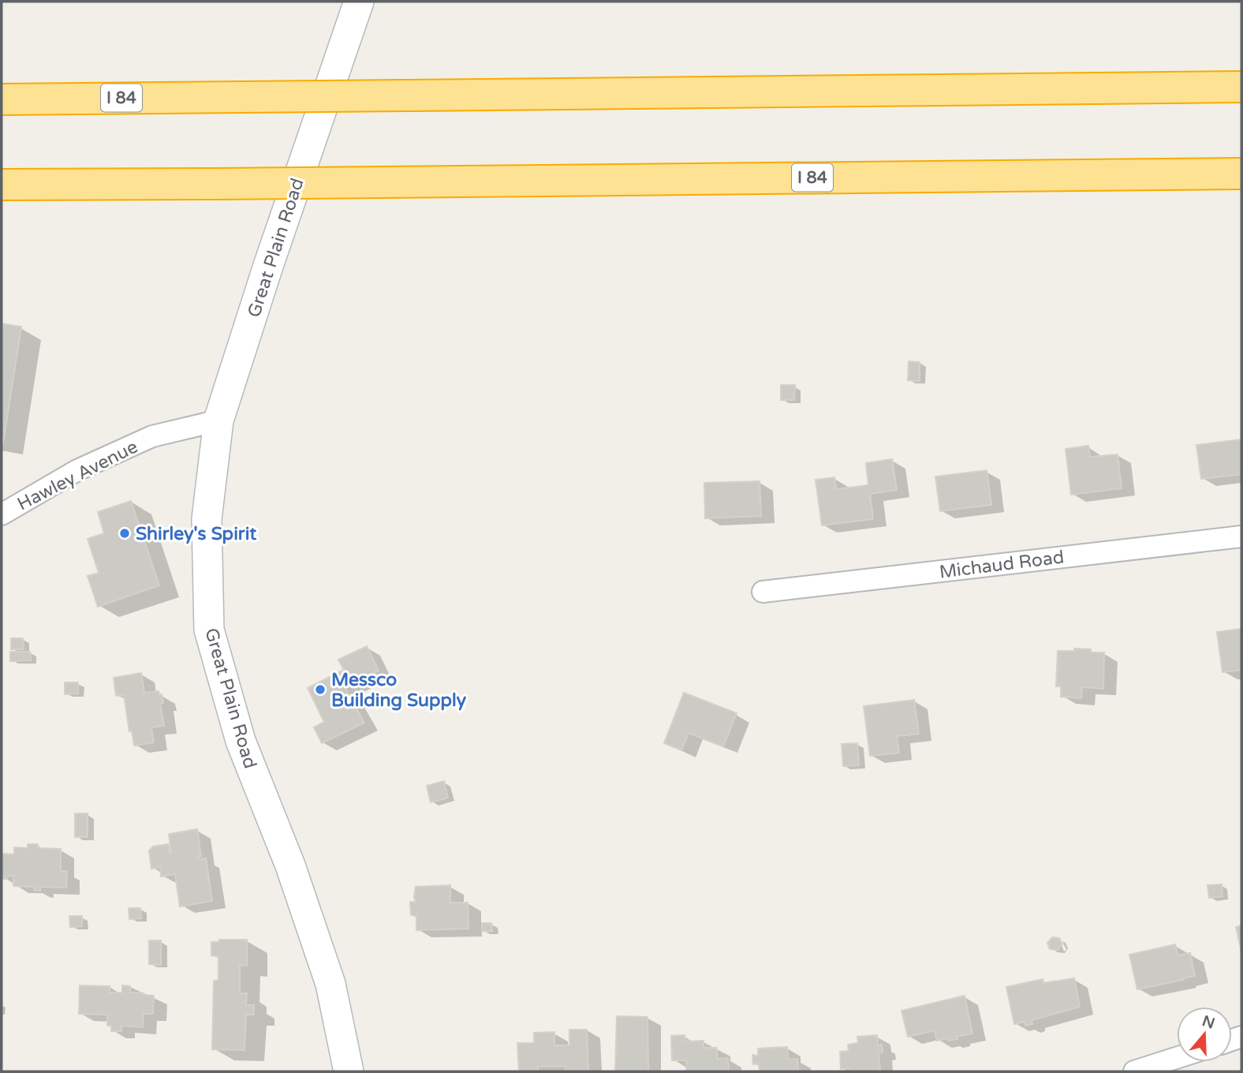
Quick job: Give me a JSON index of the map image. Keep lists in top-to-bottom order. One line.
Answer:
{"streets":{"highway":["I 84"],"main road":["Great Plain Road"],"street":["Hawley Avenue","Michaud Road"]},"crossings":[["Great Plain Road","Hawley Avenue"]],"places":["Shirley's Spirit","Messco Building Supply"],"north":"top"}
